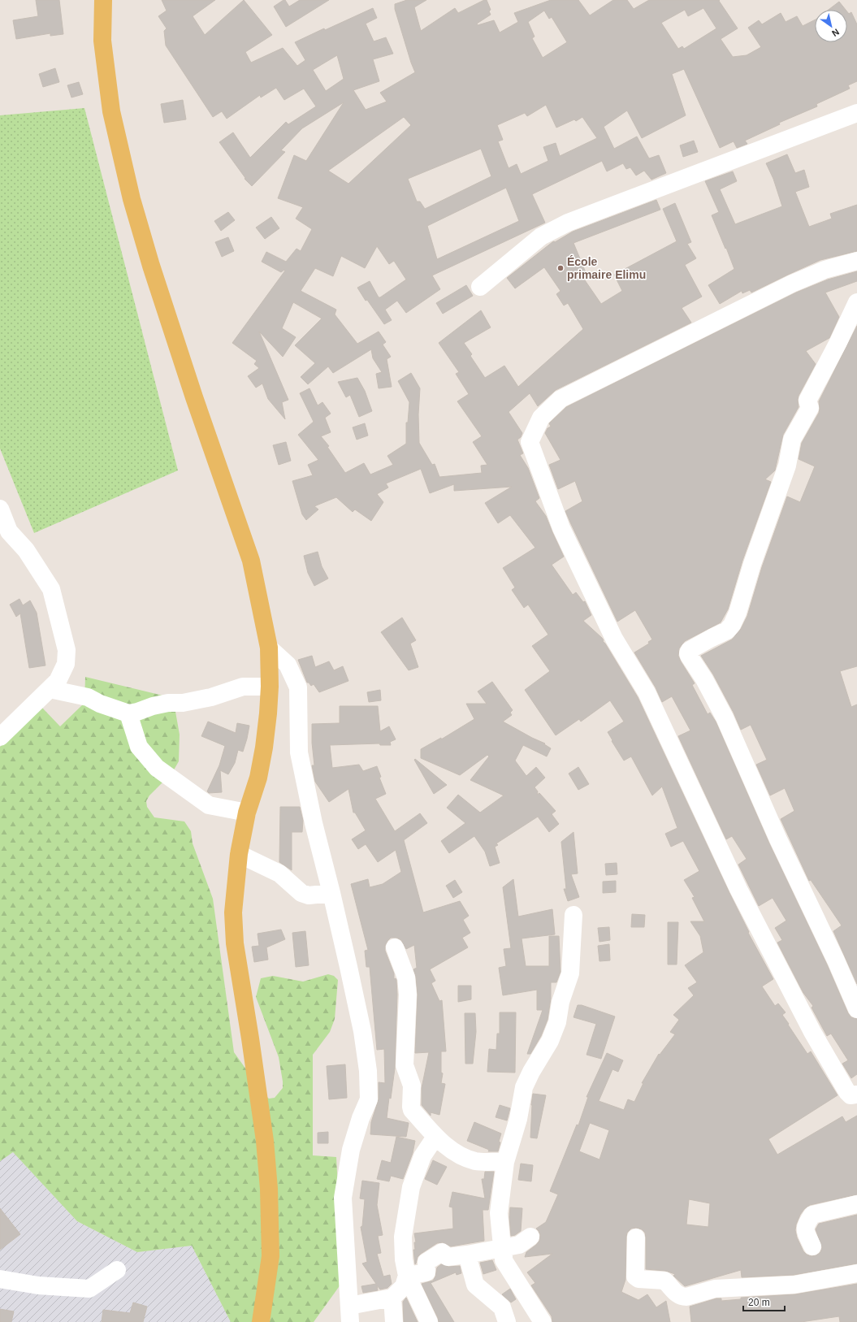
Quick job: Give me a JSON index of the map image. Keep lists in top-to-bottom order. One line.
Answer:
{"places":["École primaire Elimu"],"scale_bar":"20 m","north":"bottom right"}
